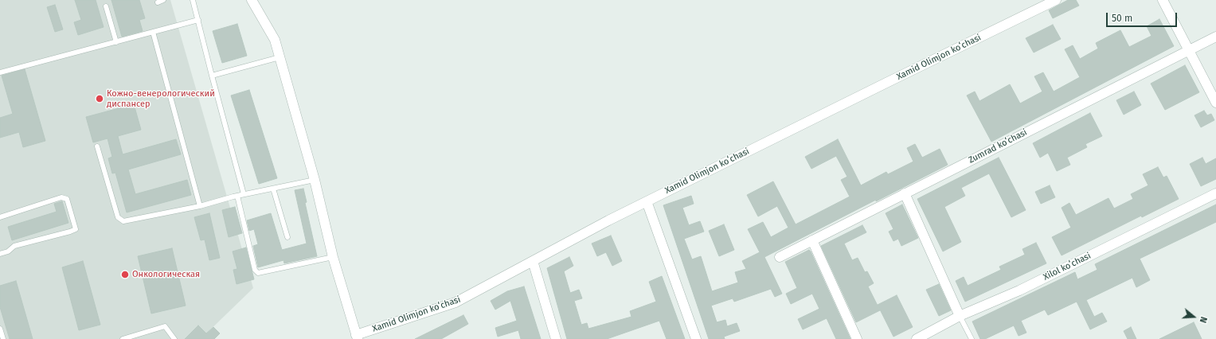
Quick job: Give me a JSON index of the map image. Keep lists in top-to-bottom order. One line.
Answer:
{"streets":{"street":["Xamid Olimjon koʻchasi","Zumrad koʻchasi","Xilol koʻchasi"]},"places":["Кожно-венерологический диспансер","Онкологическая"],"scale_bar":"50 m","north":"right"}
